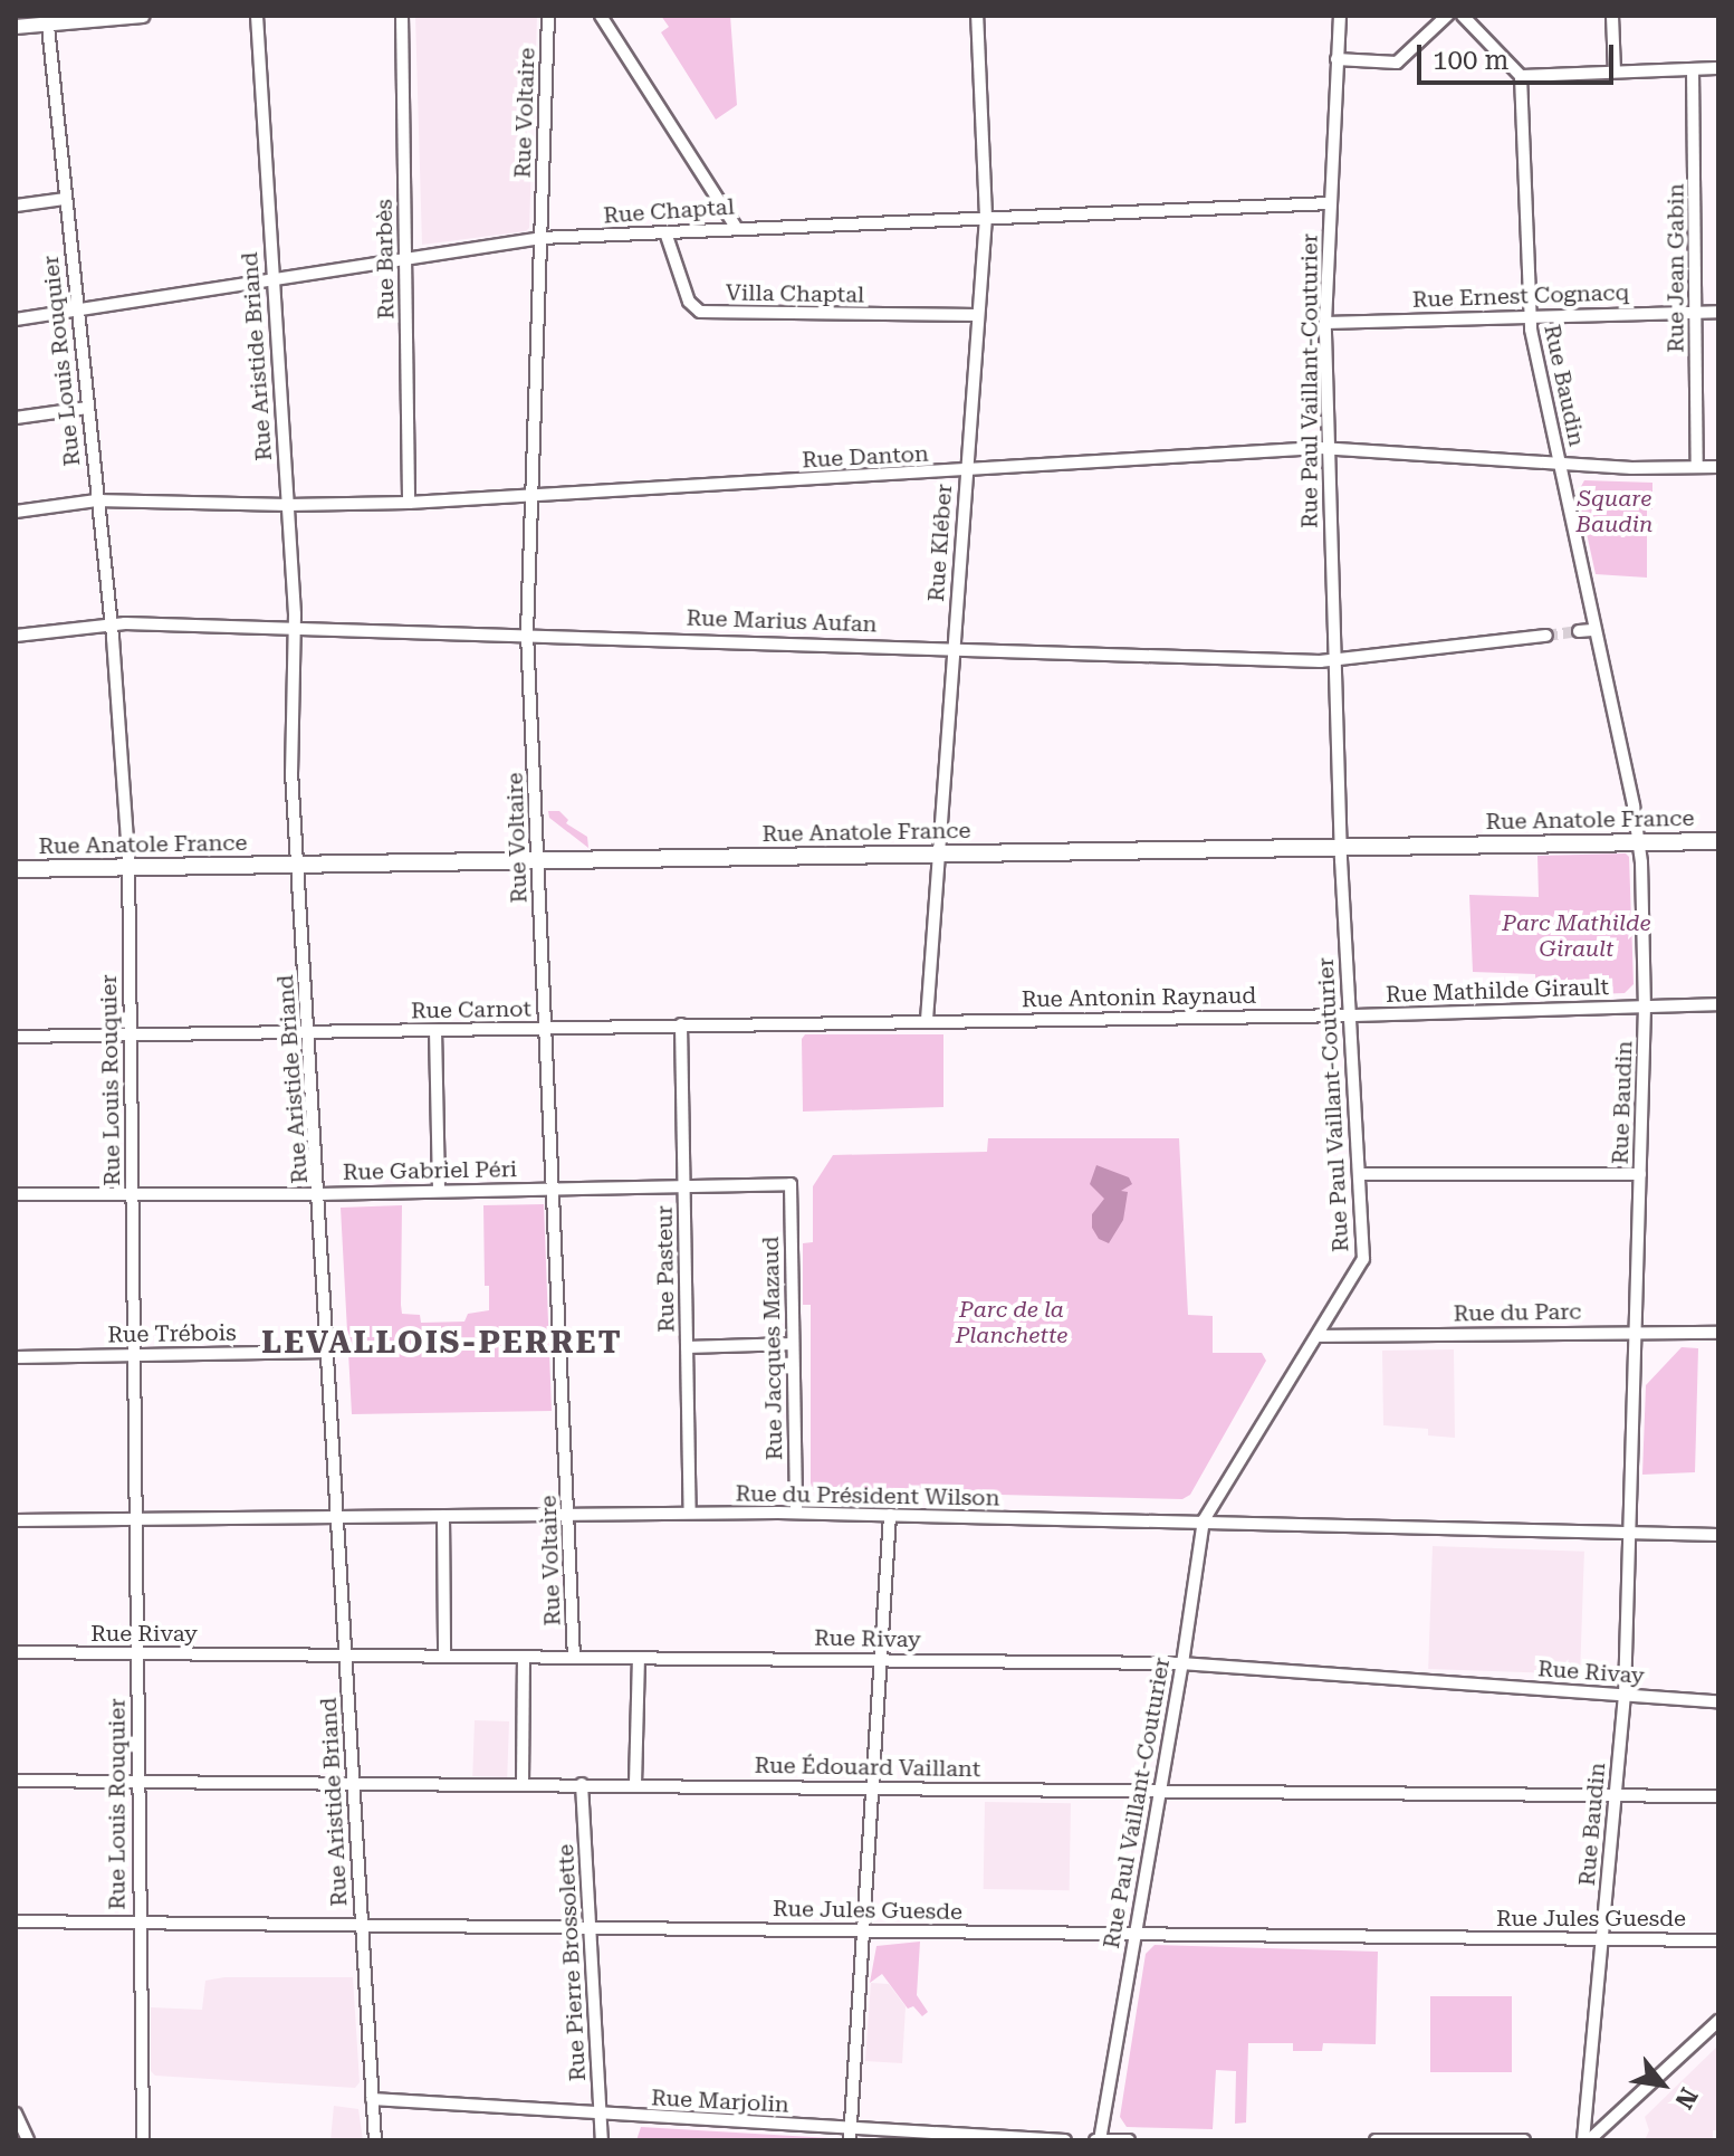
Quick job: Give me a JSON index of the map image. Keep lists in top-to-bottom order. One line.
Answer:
{"streets":{"main road":["Rue Anatole France"],"street":["Rue Voltaire","Rue Chaptal","Rue Barbès","Rue Jean Gabin","Villa Chaptal","Rue Ernest Cognacq","Rue Aristide Briand","Rue Louis Rouquier","Rue Paul Vaillant-Couturier","Rue Baudin","Rue Danton","Rue Kléber","Rue Marius Aufan","Rue Mathilde Girault","Rue Antonin Raynaud","Rue Carnot","Rue Gabriel Péri","Rue Pasteur","Rue du Parc","Rue Trébois","Rue Jacques Mazaud","Rue du Président Wilson","Rue Rivay","Rue Édouard Vaillant","Rue Jules Guesde","Rue Pierre Brossolette","Rue Marjolin"]},"crossings":[["Rue Voltaire","Rue Chaptal"],["Rue Voltaire","Rue Danton"],["Rue Voltaire","Rue Marius Aufan"],["Rue Voltaire","Rue Anatole France"],["Rue Voltaire","Rue Carnot"],["Rue Voltaire","Rue Gabriel Péri"],["Rue Voltaire","Rue du Président Wilson"],["Rue Voltaire","Rue Rivay"],["Rue Chaptal","Rue Barbès"],["Rue Chaptal","Villa Chaptal"],["Rue Chaptal","Rue Aristide Briand"],["Rue Chaptal","Rue Louis Rouquier"],["Rue Chaptal","Rue Paul Vaillant-Couturier"],["Rue Chaptal","Rue Kléber"],["Rue Barbès","Rue Danton"],["Rue Jean Gabin","Rue Ernest Cognacq"],["Rue Jean Gabin","Rue Danton"],["Villa Chaptal","Rue Kléber"],["Rue Ernest Cognacq","Rue Paul Vaillant-Couturier"],["Rue Ernest Cognacq","Rue Baudin"],["Rue Aristide Briand","Rue Danton"],["Rue Aristide Briand","Rue Marius Aufan"],["Rue Aristide Briand","Rue Anatole France"],["Rue Aristide Briand","Rue Carnot"],["Rue Aristide Briand","Rue Gabriel Péri"],["Rue Aristide Briand","Rue Trébois"],["Rue Aristide Briand","Rue du Président Wilson"],["Rue Aristide Briand","Rue Rivay"],["Rue Aristide Briand","Rue Édouard Vaillant"],["Rue Aristide Briand","Rue Jules Guesde"],["Rue Aristide Briand","Rue Marjolin"],["Rue Louis Rouquier","Rue Danton"],["Rue Louis Rouquier","Rue Marius Aufan"],["Rue Louis Rouquier","Rue Anatole France"],["Rue Louis Rouquier","Rue Carnot"],["Rue Louis Rouquier","Rue Gabriel Péri"],["Rue Louis Rouquier","Rue Trébois"],["Rue Louis Rouquier","Rue du Président Wilson"],["Rue Louis Rouquier","Rue Rivay"],["Rue Louis Rouquier","Rue Édouard Vaillant"],["Rue Louis Rouquier","Rue Jules Guesde"],["Rue Paul Vaillant-Couturier","Rue Danton"],["Rue Paul Vaillant-Couturier","Rue Marius Aufan"],["Rue Paul Vaillant-Couturier","Rue Anatole France"],["Rue Paul Vaillant-Couturier","Rue Mathilde Girault"],["Rue Paul Vaillant-Couturier","Rue Antonin Raynaud"],["Rue Paul Vaillant-Couturier","Rue du Parc"],["Rue Paul Vaillant-Couturier","Rue du Président Wilson"],["Rue Paul Vaillant-Couturier","Rue Rivay"],["Rue Paul Vaillant-Couturier","Rue Édouard Vaillant"],["Rue Paul Vaillant-Couturier","Rue Jules Guesde"],["Rue Baudin","Rue Danton"],["Rue Baudin","Rue Anatole France"],["Rue Baudin","Rue Mathilde Girault"],["Rue Baudin","Rue du Parc"],["Rue Baudin","Rue du Président Wilson"],["Rue Baudin","Rue Rivay"],["Rue Baudin","Rue Édouard Vaillant"],["Rue Baudin","Rue Jules Guesde"],["Rue Danton","Rue Kléber"],["Rue Kléber","Rue Marius Aufan"],["Rue Kléber","Rue Anatole France"],["Rue Kléber","Rue Antonin Raynaud"],["Rue Kléber","Rue Carnot"],["Rue Mathilde Girault","Rue Antonin Raynaud"],["Rue Antonin Raynaud","Rue Carnot"],["Rue Carnot","Rue Pasteur"],["Rue Gabriel Péri","Rue Pasteur"],["Rue Gabriel Péri","Rue Jacques Mazaud"],["Rue Pasteur","Rue du Président Wilson"],["Rue Jacques Mazaud","Rue du Président Wilson"],["Rue Édouard Vaillant","Rue Pierre Brossolette"],["Rue Jules Guesde","Rue Pierre Brossolette"],["Rue Pierre Brossolette","Rue Marjolin"]],"districts":["LEVALLOIS-PERRET"],"parks":["Square Baudin","Parc Mathilde Girault","Parc de la Planchette"],"scale_bar":"100 m","north":"bottom right"}
